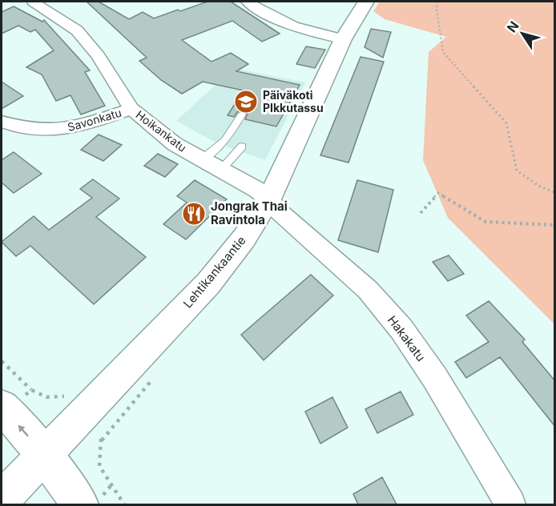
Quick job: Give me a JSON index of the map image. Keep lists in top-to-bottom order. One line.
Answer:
{"streets":{"main road":["Lehtikankaantie"],"street":["Savonkatu","Hoikankatu","Hakakatu"]},"crossings":[["Savonkatu","Hoikankatu"],["Hoikankatu","Lehtikankaantie"],["Hoikankatu","Hakakatu"],["Lehtikankaantie","Hakakatu"]],"places":{"school or university":["Päiväkoti PIkkutassu"],"restaurant":["Jongrak Thai Ravintola"]},"north":"top left"}
